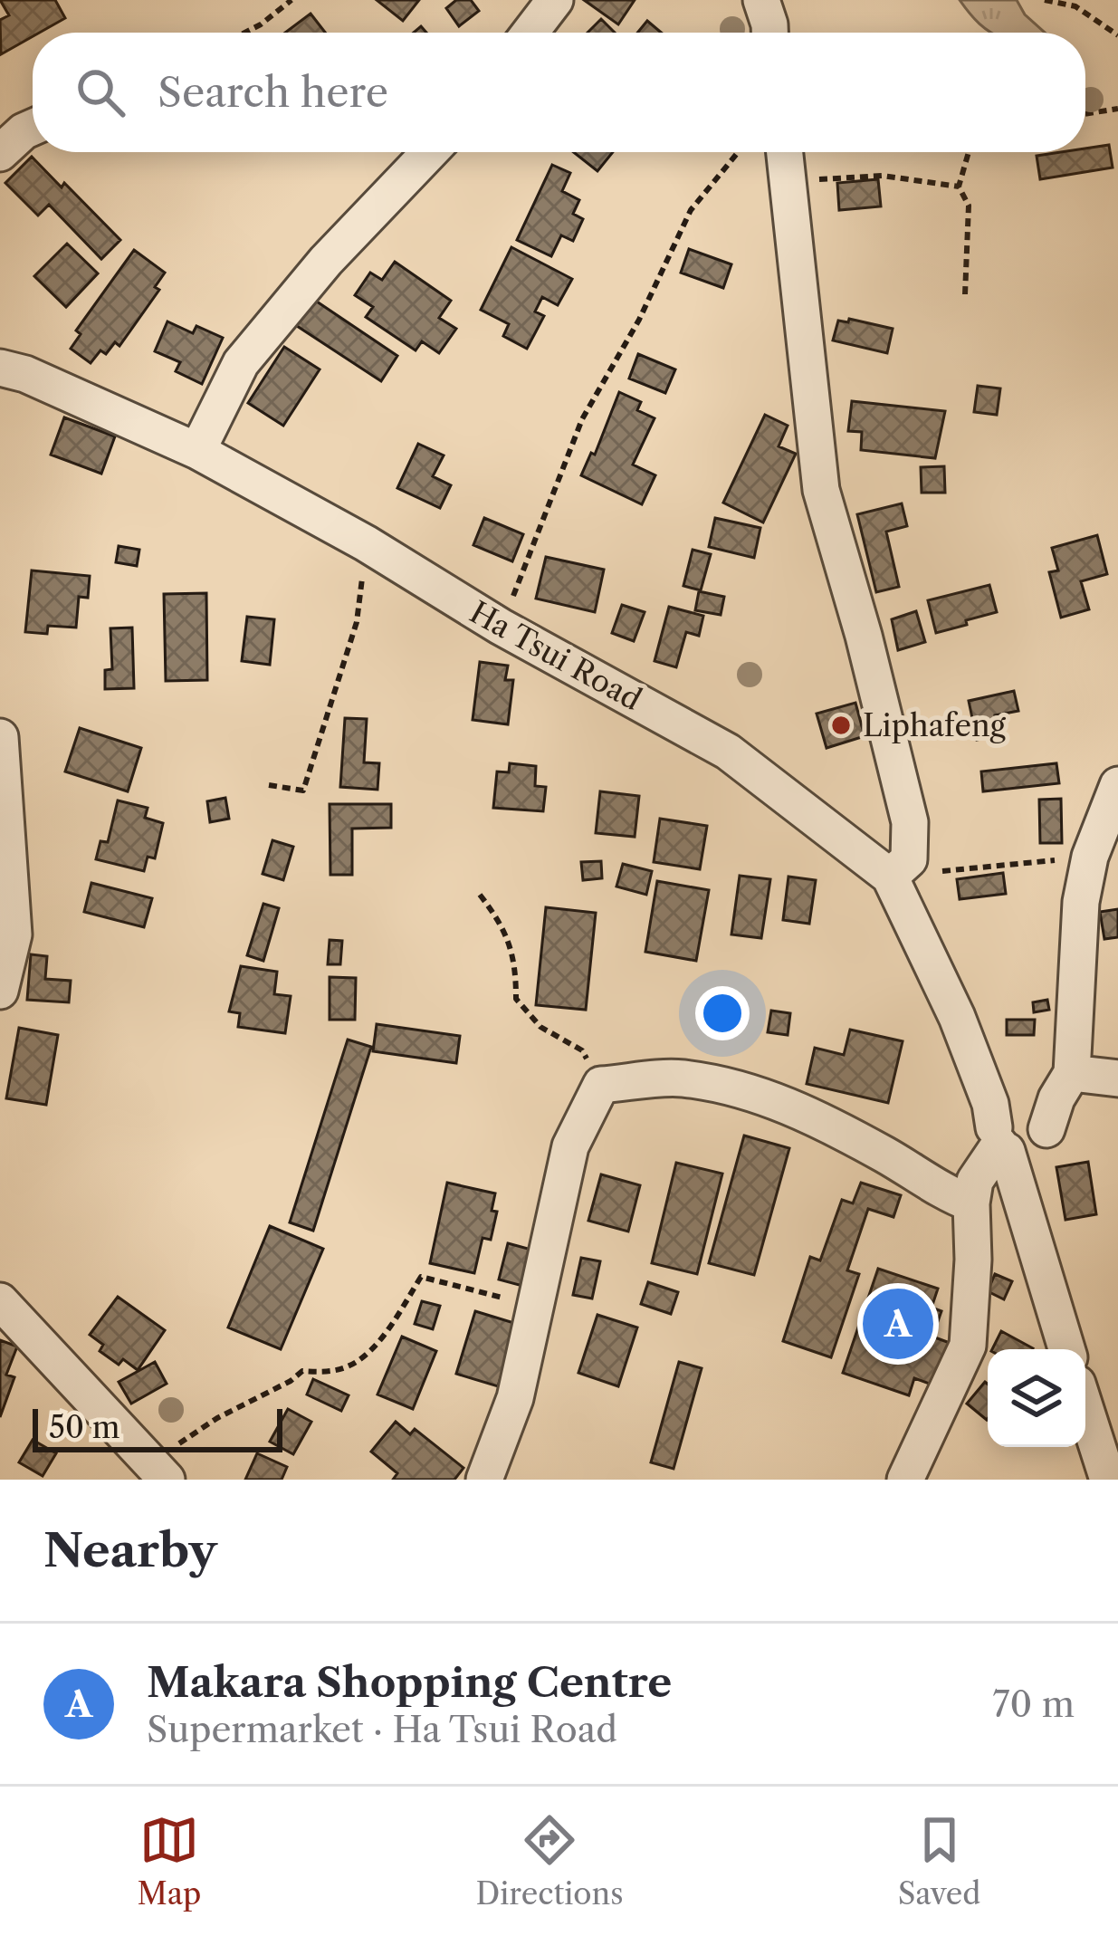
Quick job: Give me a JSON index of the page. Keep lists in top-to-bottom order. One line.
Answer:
{"streets":{"street":["Ha Tsui Road"]},"places":["Liphafeng"],"scale_bar":"50 m","page":{"search":"Search here","pins":"A","scale":"50 m","heading":"Nearby","list":[{"mark":"A","name":"Makara Shopping Centre","note":"Supermarket · Ha Tsui Road","value":"70 m"}],"nav":["Map","Directions","Saved"]}}
